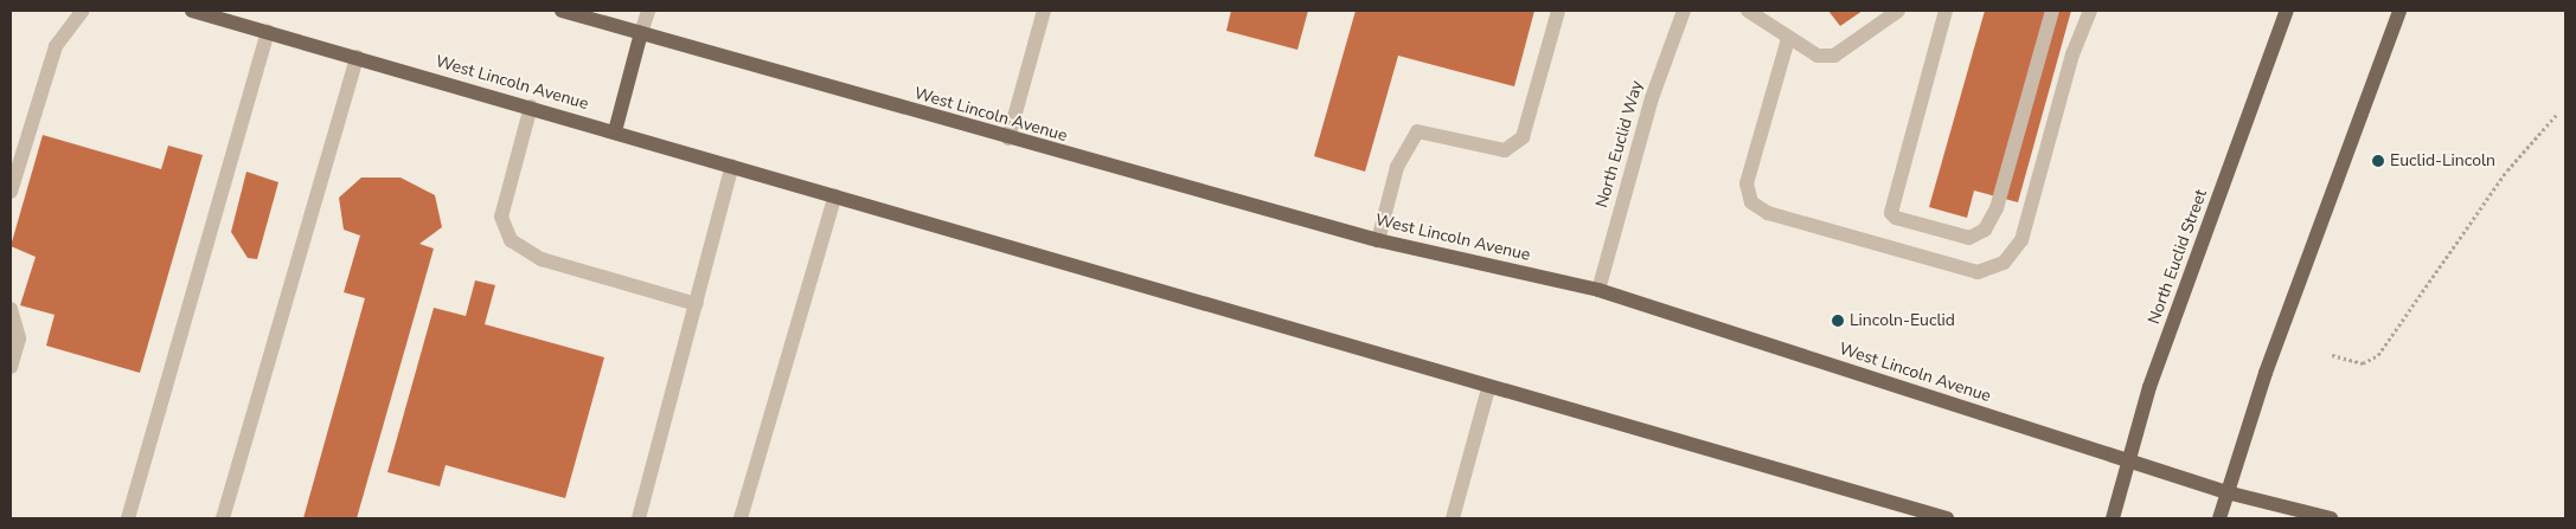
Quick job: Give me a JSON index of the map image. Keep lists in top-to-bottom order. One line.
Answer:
{"streets":{"main road":["West Lincoln Avenue","North Euclid Street"],"street":["North Euclid Way"]},"crossings":[["West Lincoln Avenue","North Euclid Way"],["West Lincoln Avenue","North Euclid Street"]],"places":["Euclid-Lincoln","Lincoln-Euclid"]}
